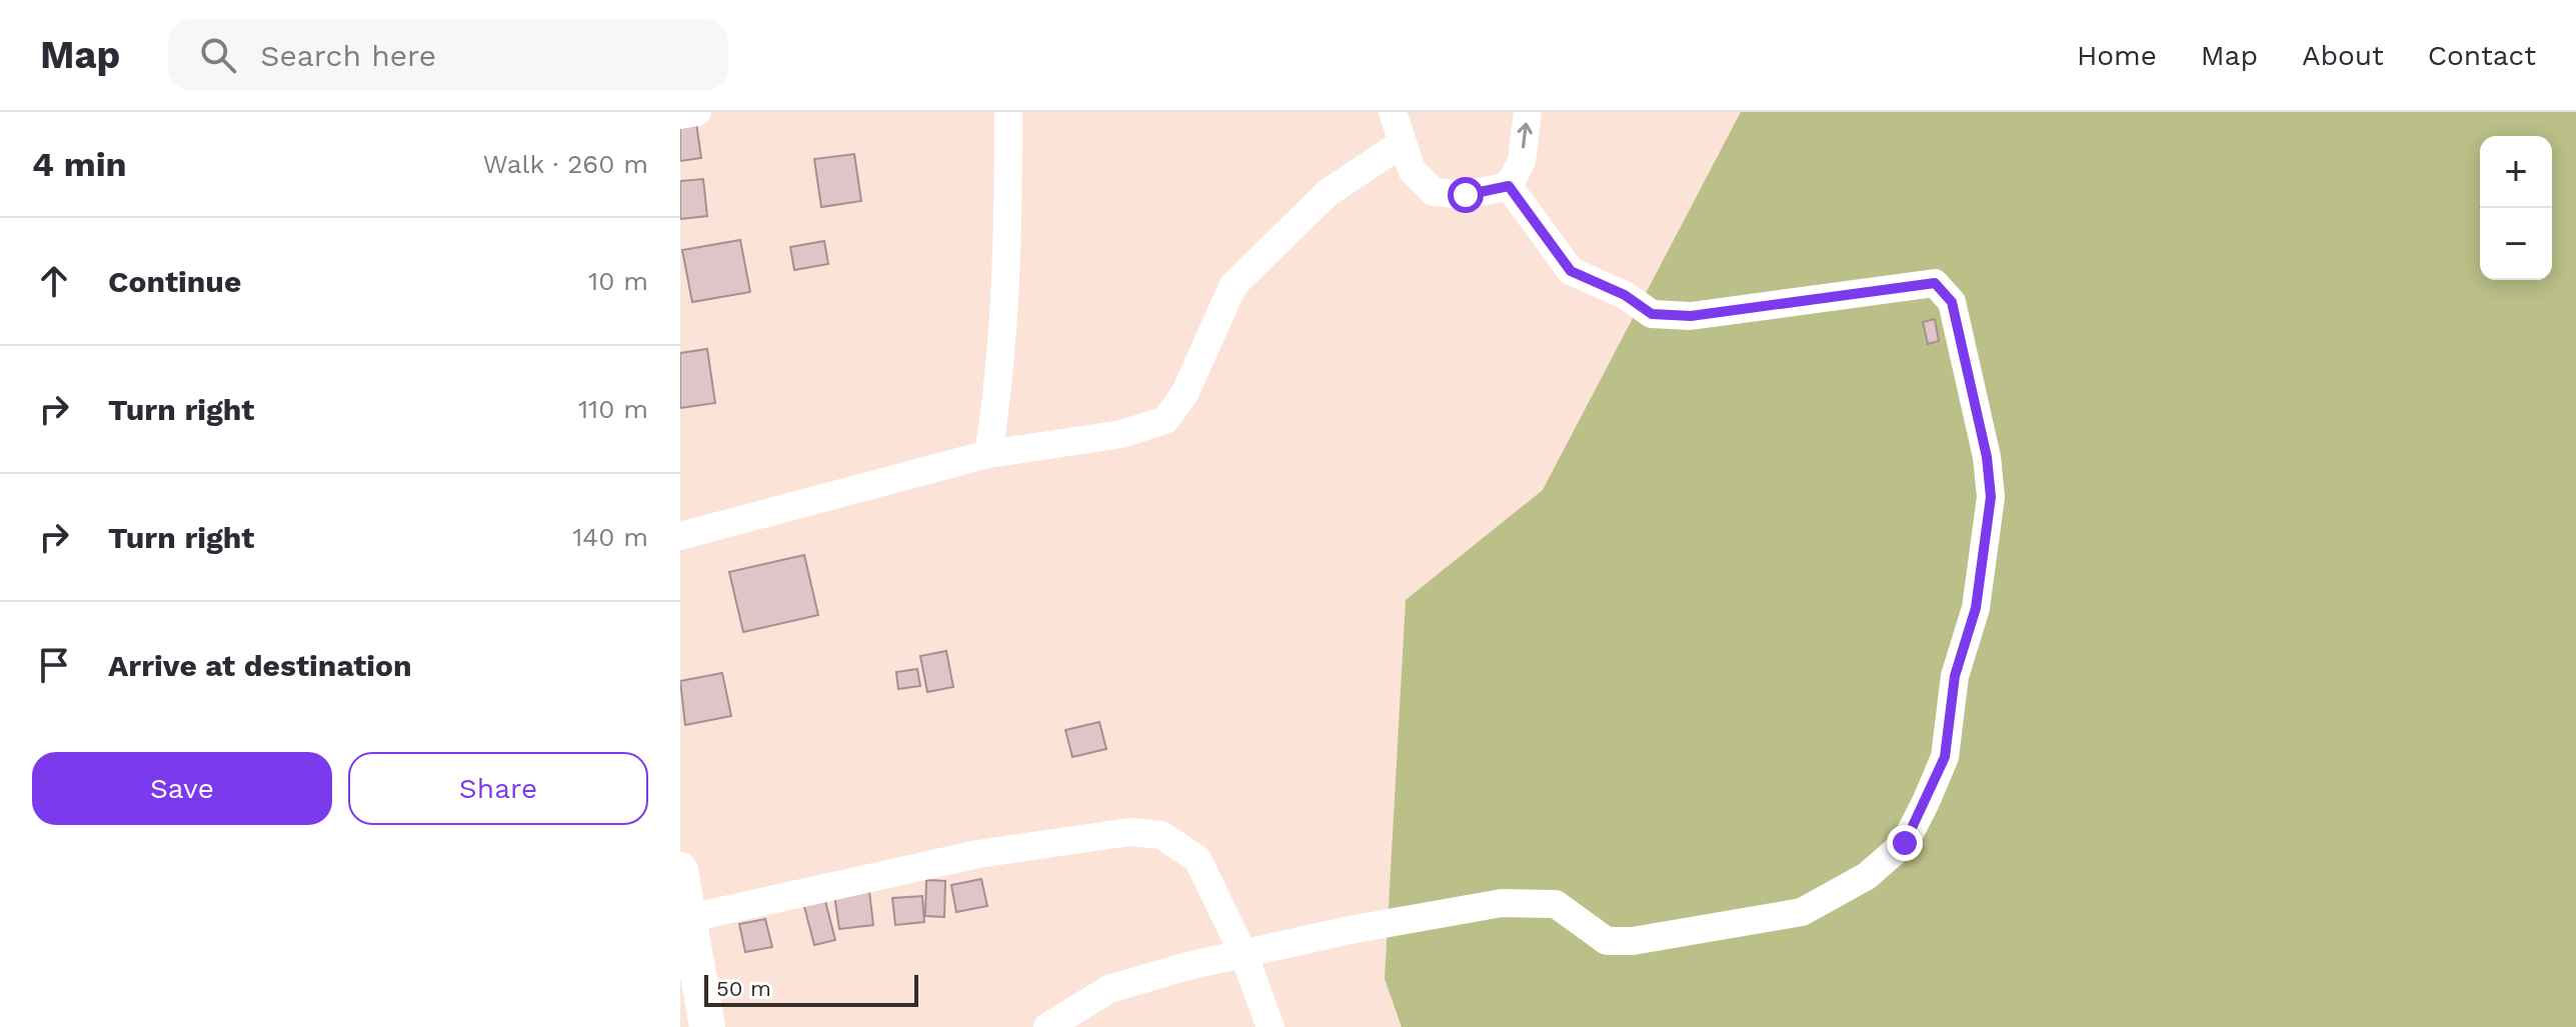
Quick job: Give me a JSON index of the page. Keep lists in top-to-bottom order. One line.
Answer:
{"scale_bar":"50 m","page":{"header":"Map","search":"Search here","nav":["Home","Map","About","Contact"],"heading":["4 min","Walk · 260 m"],"map_buttons":["+","−"],"list":[["Continue","10 m"],["Turn right","110 m"],["Turn right","140 m"],"Arrive at destination"],"buttons":["Save","Share"],"scale":"50 m"}}
